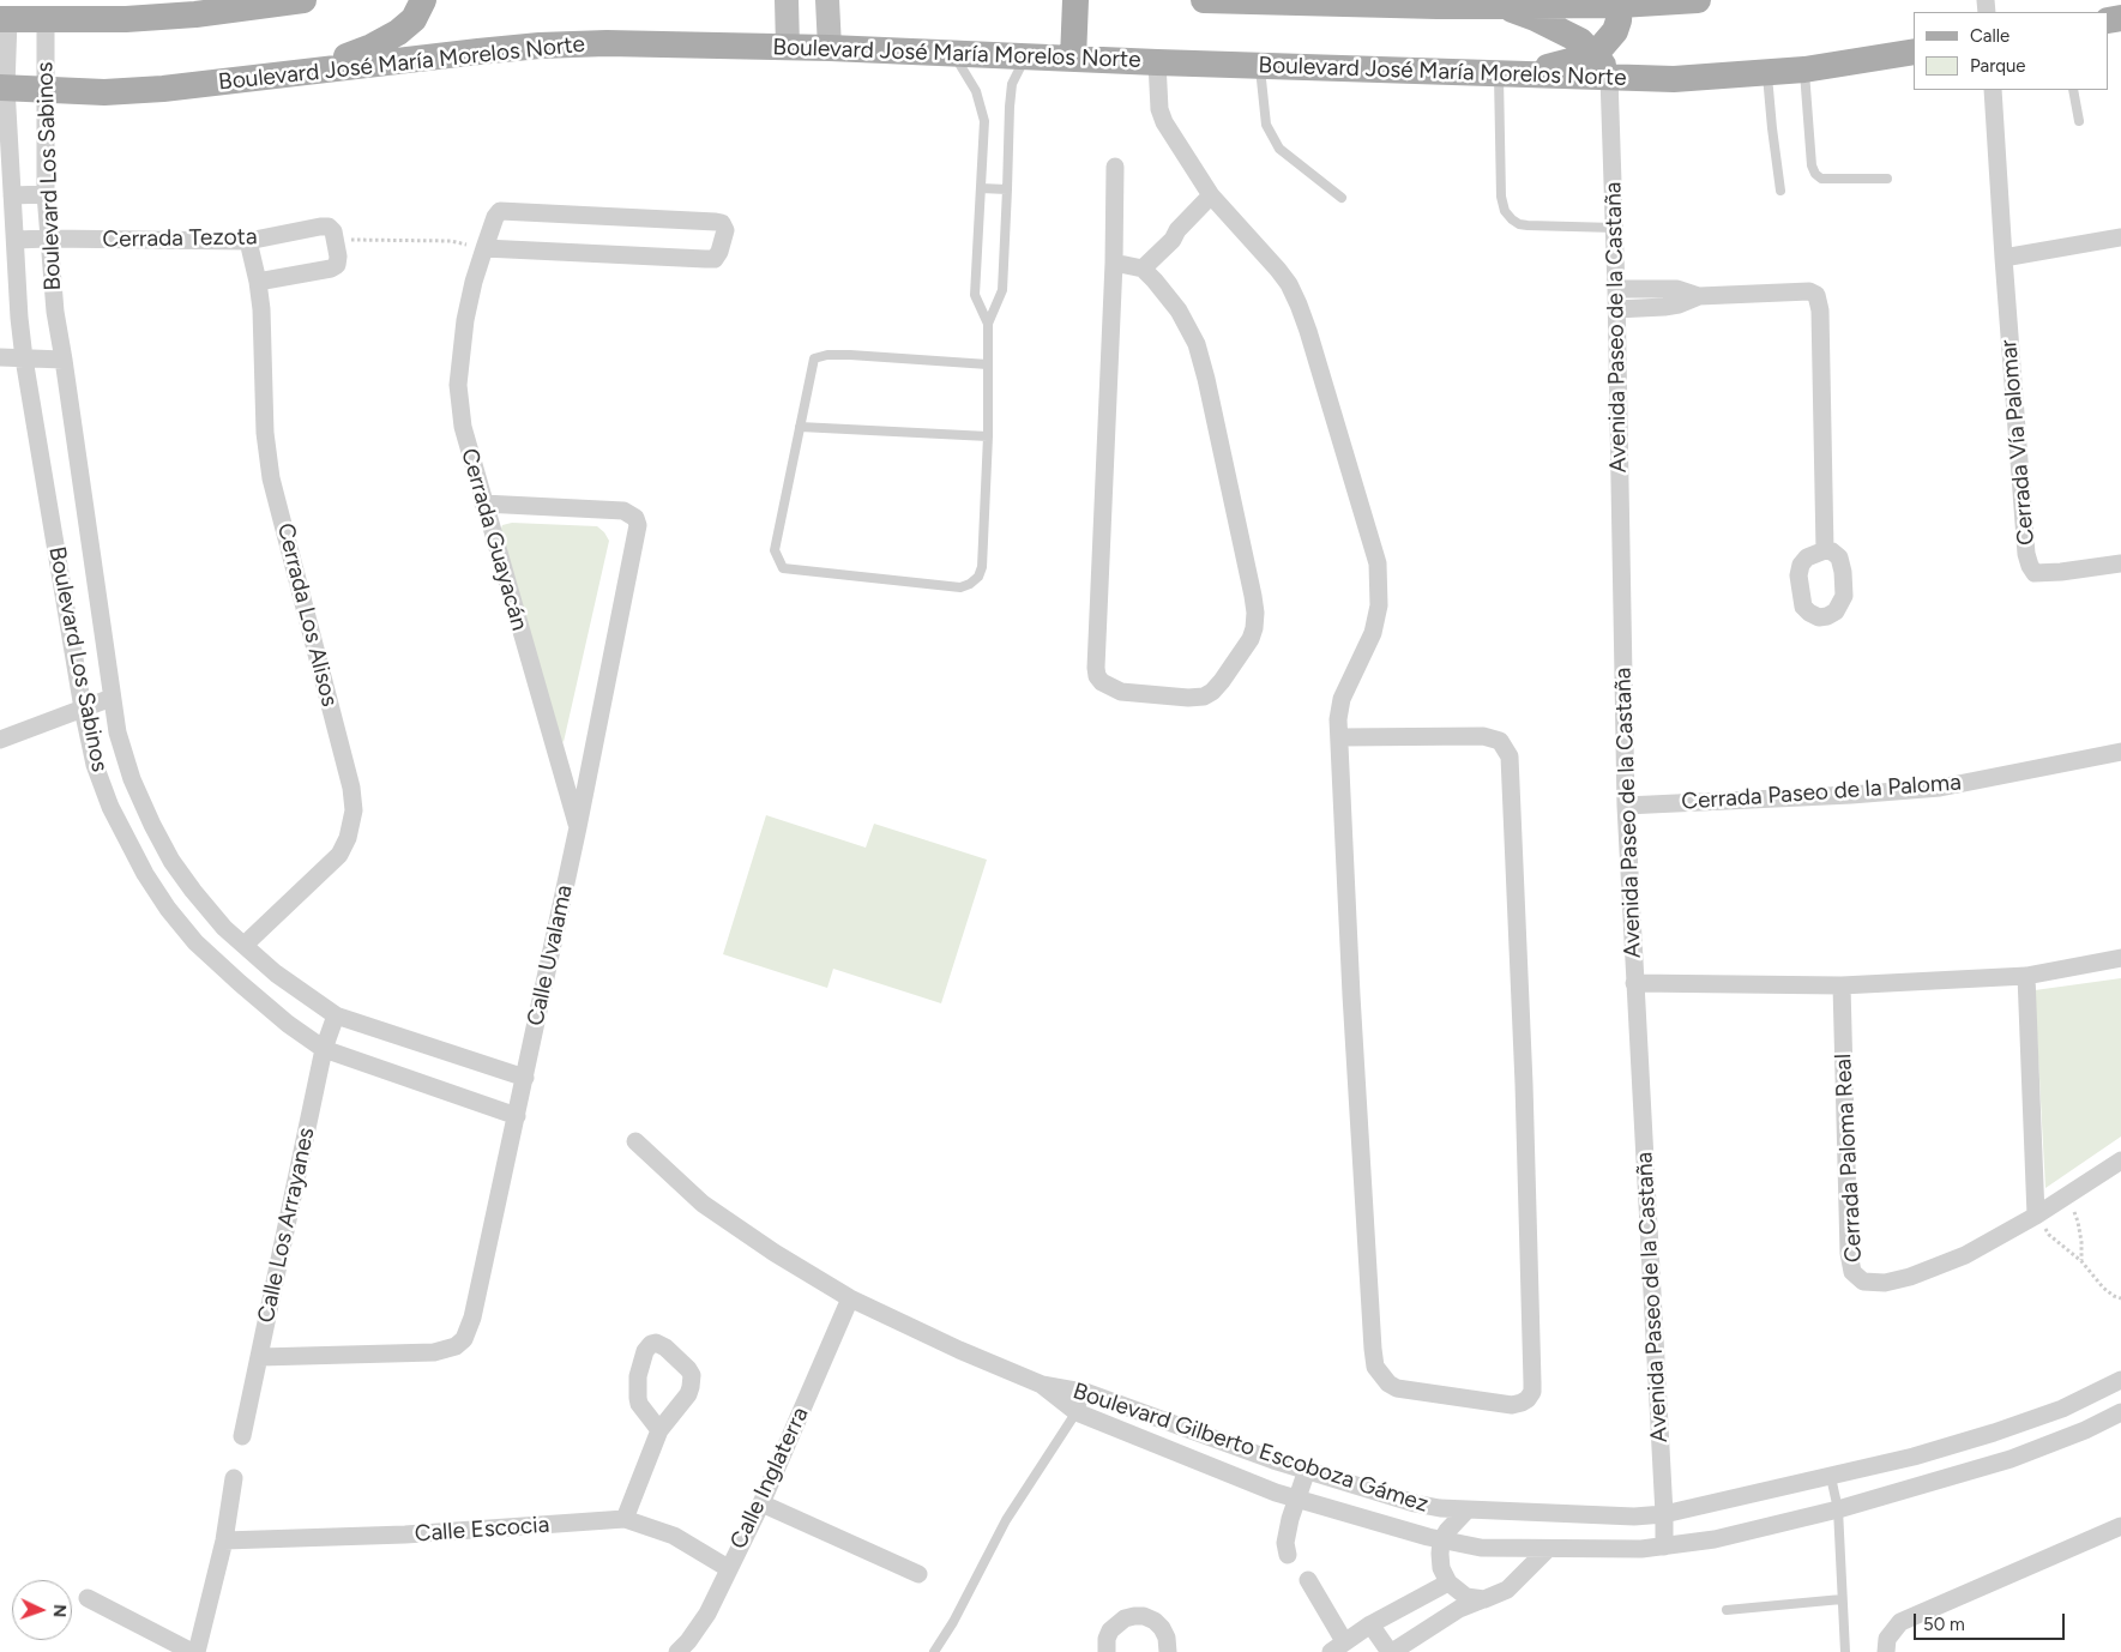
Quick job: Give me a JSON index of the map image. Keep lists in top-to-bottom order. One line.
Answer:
{"streets":{"main road":["Boulevard José María Morelos Norte"],"street":["Boulevard Los Sabinos","Cerrada Tezota","Avenida Paseo de la Castaña","Cerrada Vía Palomar","Cerrada Guayacán","Cerrada Los Alisos","Cerrada Paseo de la Paloma","Calle Uvalama","Cerrada Paloma Real","Calle Los Arrayanes","Boulevard Gilberto Escoboza Gámez","Calle Inglaterra","Calle Escocia"]},"crossings":[["Boulevard José María Morelos Norte","Boulevard Los Sabinos"],["Boulevard José María Morelos Norte","Avenida Paseo de la Castaña"],["Boulevard Los Sabinos","Cerrada Tezota"],["Boulevard Los Sabinos","Cerrada Los Alisos"],["Boulevard Los Sabinos","Calle Uvalama"],["Boulevard Los Sabinos","Calle Los Arrayanes"],["Cerrada Tezota","Cerrada Los Alisos"],["Avenida Paseo de la Castaña","Cerrada Paseo de la Paloma"],["Avenida Paseo de la Castaña","Boulevard Gilberto Escoboza Gámez"],["Cerrada Guayacán","Calle Uvalama"],["Calle Uvalama","Calle Los Arrayanes"],["Boulevard Gilberto Escoboza Gámez","Calle Inglaterra"],["Calle Inglaterra","Calle Escocia"]],"legend":["Calle","Parque"],"scale_bar":"50 m","north":"right"}
